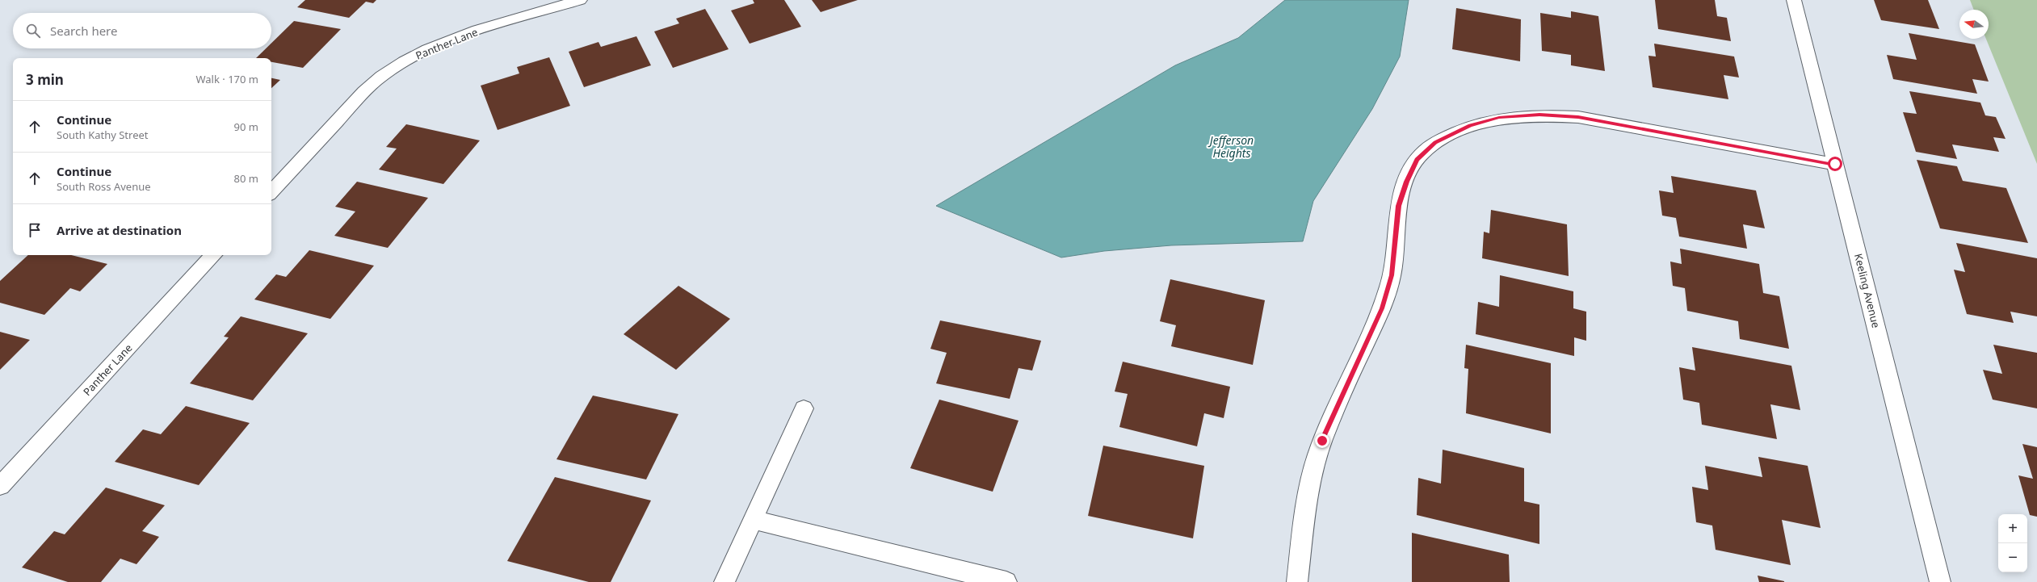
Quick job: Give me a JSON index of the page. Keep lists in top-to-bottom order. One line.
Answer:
{"streets":{"street":["Panther Lane","Keeling Avenue"]},"water":["Jefferson Heights"],"north":"left","page":{"search":"Search here","heading":["3 min","Walk · 170 m"],"list":[["Continue","South Kathy Street","90 m"],["Continue","South Ross Avenue","80 m"],"Arrive at destination"],"map_buttons":["+","−"]}}
